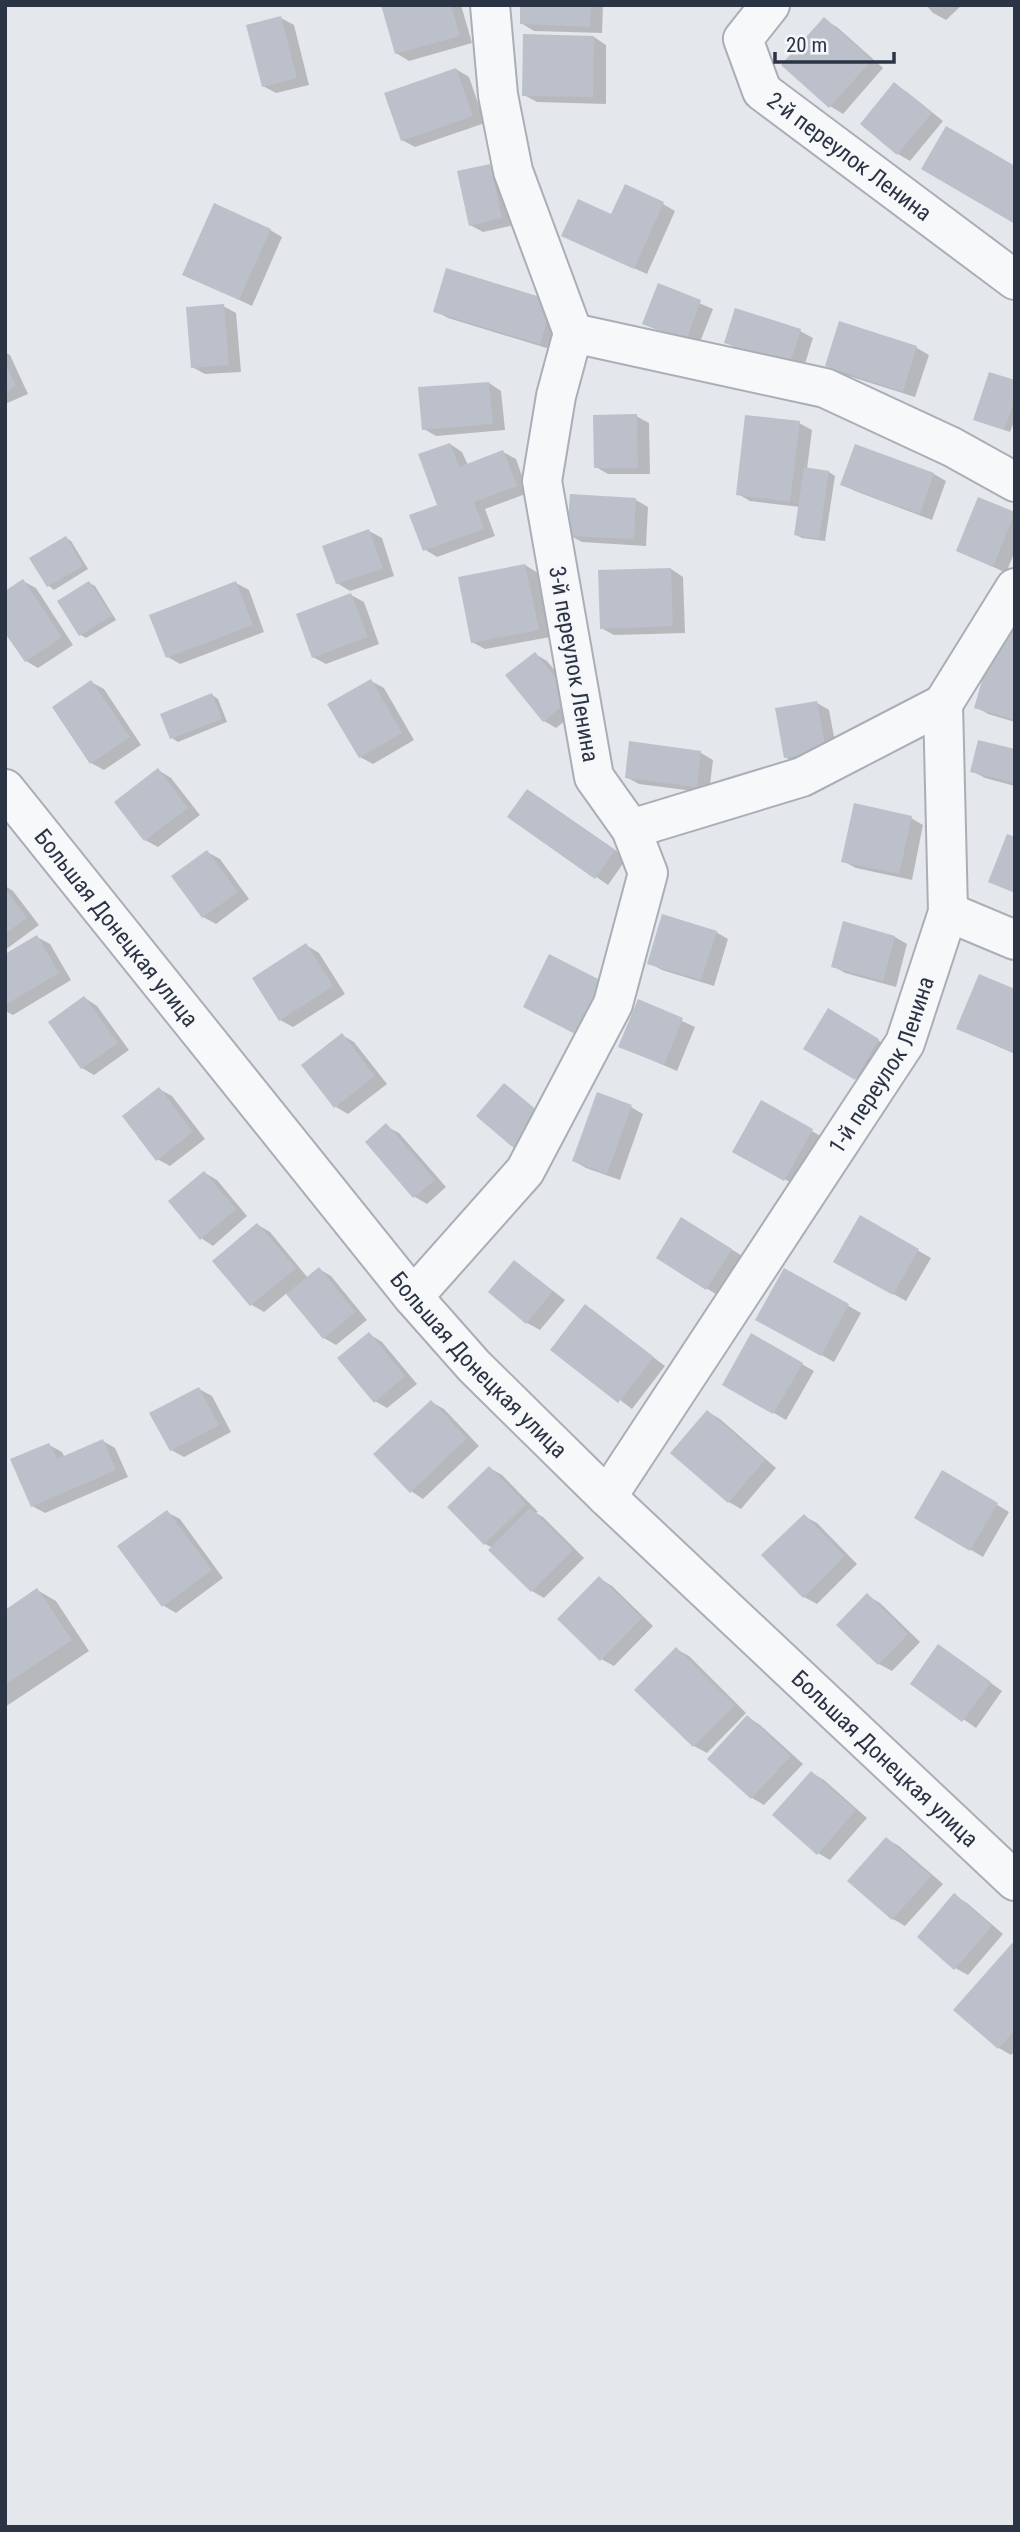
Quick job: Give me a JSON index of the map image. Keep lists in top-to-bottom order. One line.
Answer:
{"streets":{"street":["2-й переулок Ленина","3-й переулок Ленина","Большая Донецкая улица","1-й переулок Ленина"]},"crossings":[["3-й переулок Ленина","Большая Донецкая улица"],["Большая Донецкая улица","1-й переулок Ленина"]],"scale_bar":"20 m"}
